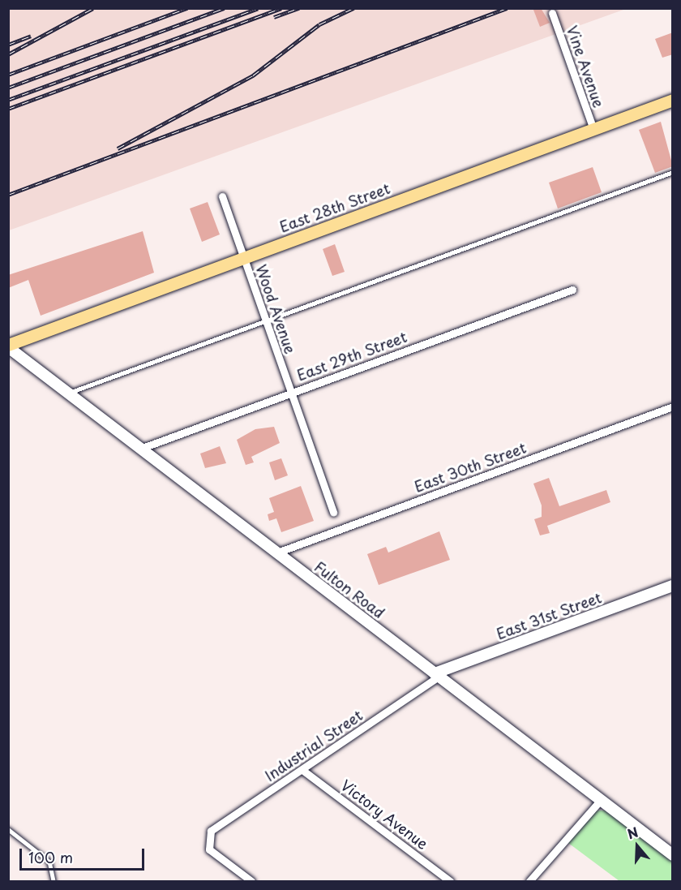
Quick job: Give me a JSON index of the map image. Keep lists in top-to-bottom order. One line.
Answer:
{"streets":{"main road":["East 28th Street"],"street":["Vine Avenue","Wood Avenue","East 29th Street","East 30th Street","Fulton Road","East 31st Street","Industrial Street","Victory Avenue"]},"crossings":[["Vine Avenue","East 28th Street"],["East 28th Street","Wood Avenue"],["East 28th Street","Fulton Road"],["Wood Avenue","East 29th Street"],["East 29th Street","Fulton Road"],["East 30th Street","Fulton Road"],["Fulton Road","East 31st Street"],["Fulton Road","Industrial Street"],["East 31st Street","Industrial Street"],["Industrial Street","Victory Avenue"]],"scale_bar":"100 m","north":"top"}
